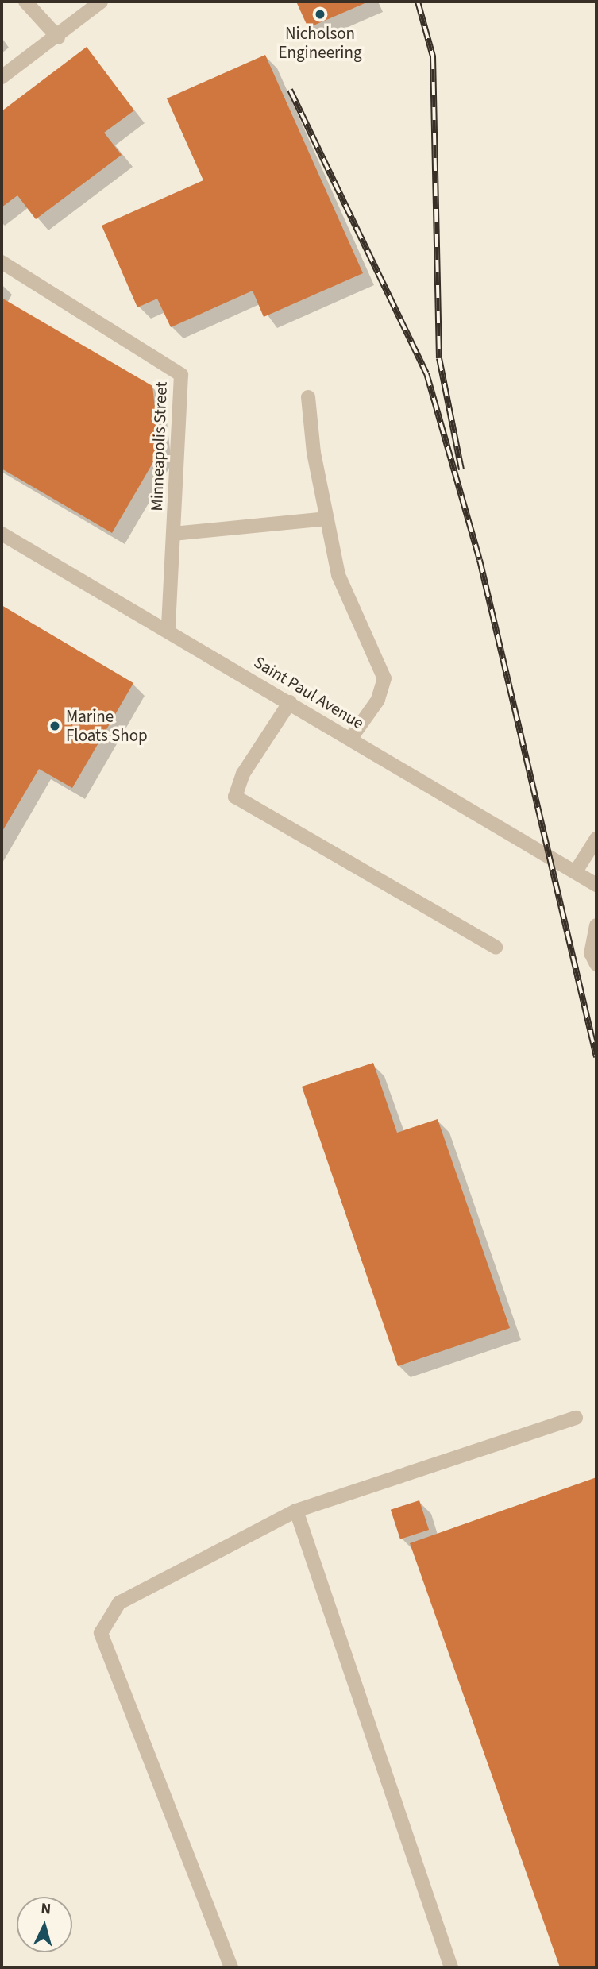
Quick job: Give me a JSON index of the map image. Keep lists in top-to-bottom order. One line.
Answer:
{"streets":{"street":["Minneapolis Street","Saint Paul Avenue"]},"crossings":[["Minneapolis Street","Saint Paul Avenue"]],"places":["Nicholson Engineering","Marine Floats Shop"],"north":"top"}
